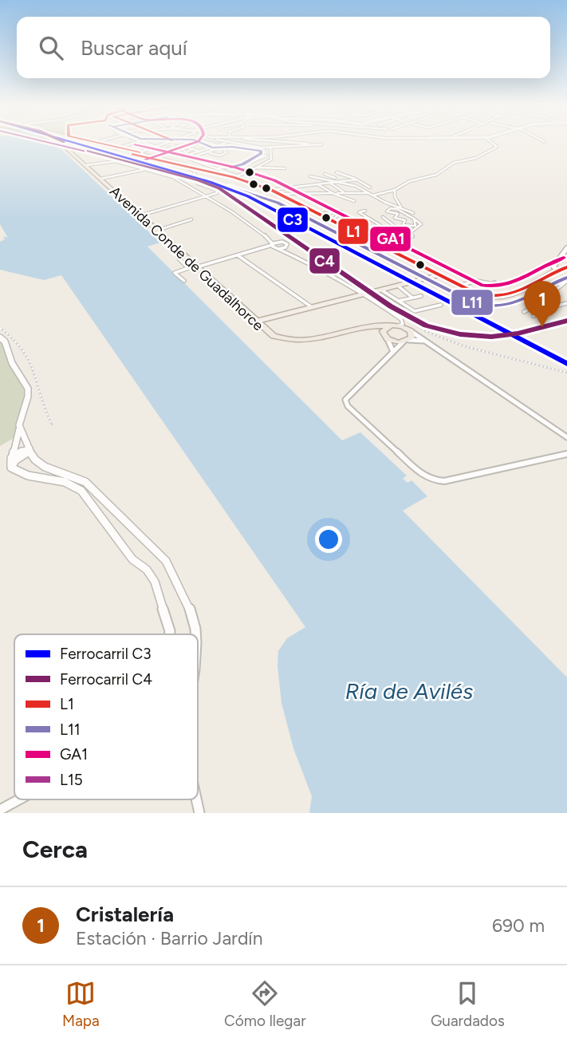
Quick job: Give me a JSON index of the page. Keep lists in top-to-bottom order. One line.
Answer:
{"streets":{"highway":["Avenida Conde de Guadalhorce"]},"water":["Ría de Avilés"],"lines":["rail line C3","transit line L1","transit line L11","transit line GA1","transit line L15","rail line C4"],"legend":["Ferrocarril C3","Ferrocarril C4","L1","L11","GA1","L15"],"page":{"search":"Buscar aquí","pins":"1","heading":"Cerca","list":[{"mark":"1","name":"Cristalería","note":"Estación · Barrio Jardín","value":"690 m"}],"nav":["Mapa","Cómo llegar","Guardados"]}}
